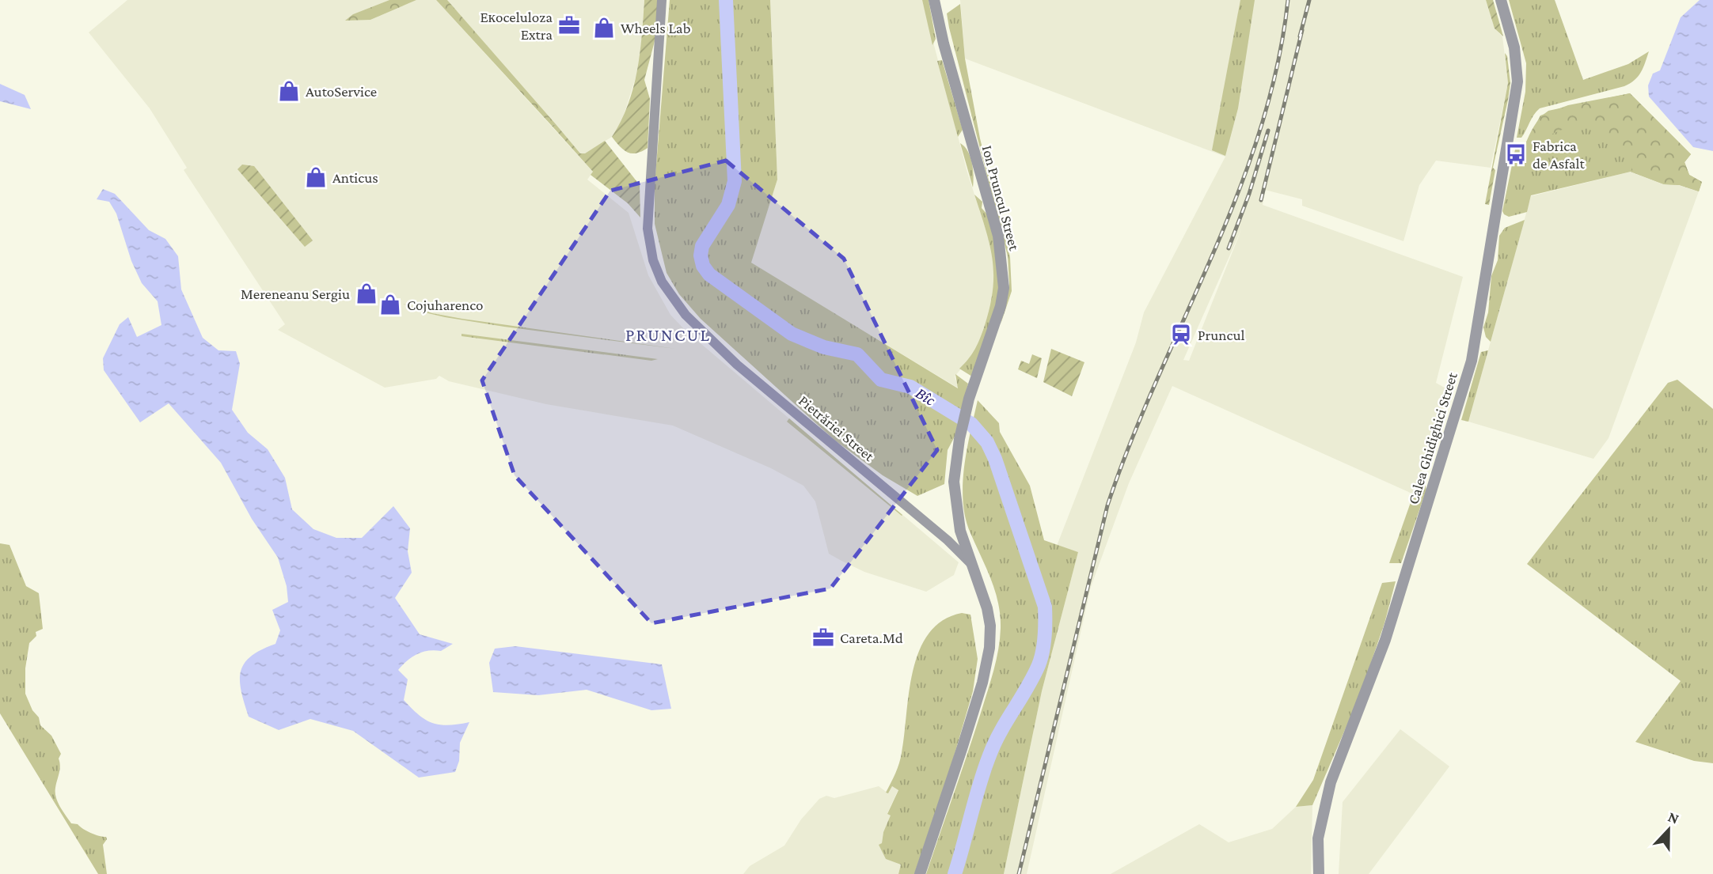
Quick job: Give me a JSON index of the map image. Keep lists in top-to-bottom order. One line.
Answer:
{"streets":{"street":["Ion Pruncul Street","Pietrăriei Street","Calea Ghidighici Street"]},"crossings":[["Ion Pruncul Street","Pietrăriei Street"]],"districts":["PRUNCUL"],"water":["Bîc"],"places":{"office":["Eкoceluloza Extra","Careta.Md"],"shop":["Wheels Lab","AutoService","Anticus","Mereneanu Sergiu","Cojuharenco"],"bus stop":["Fabrica de Asfalt"],"station":["Pruncul"]},"north":"top"}
